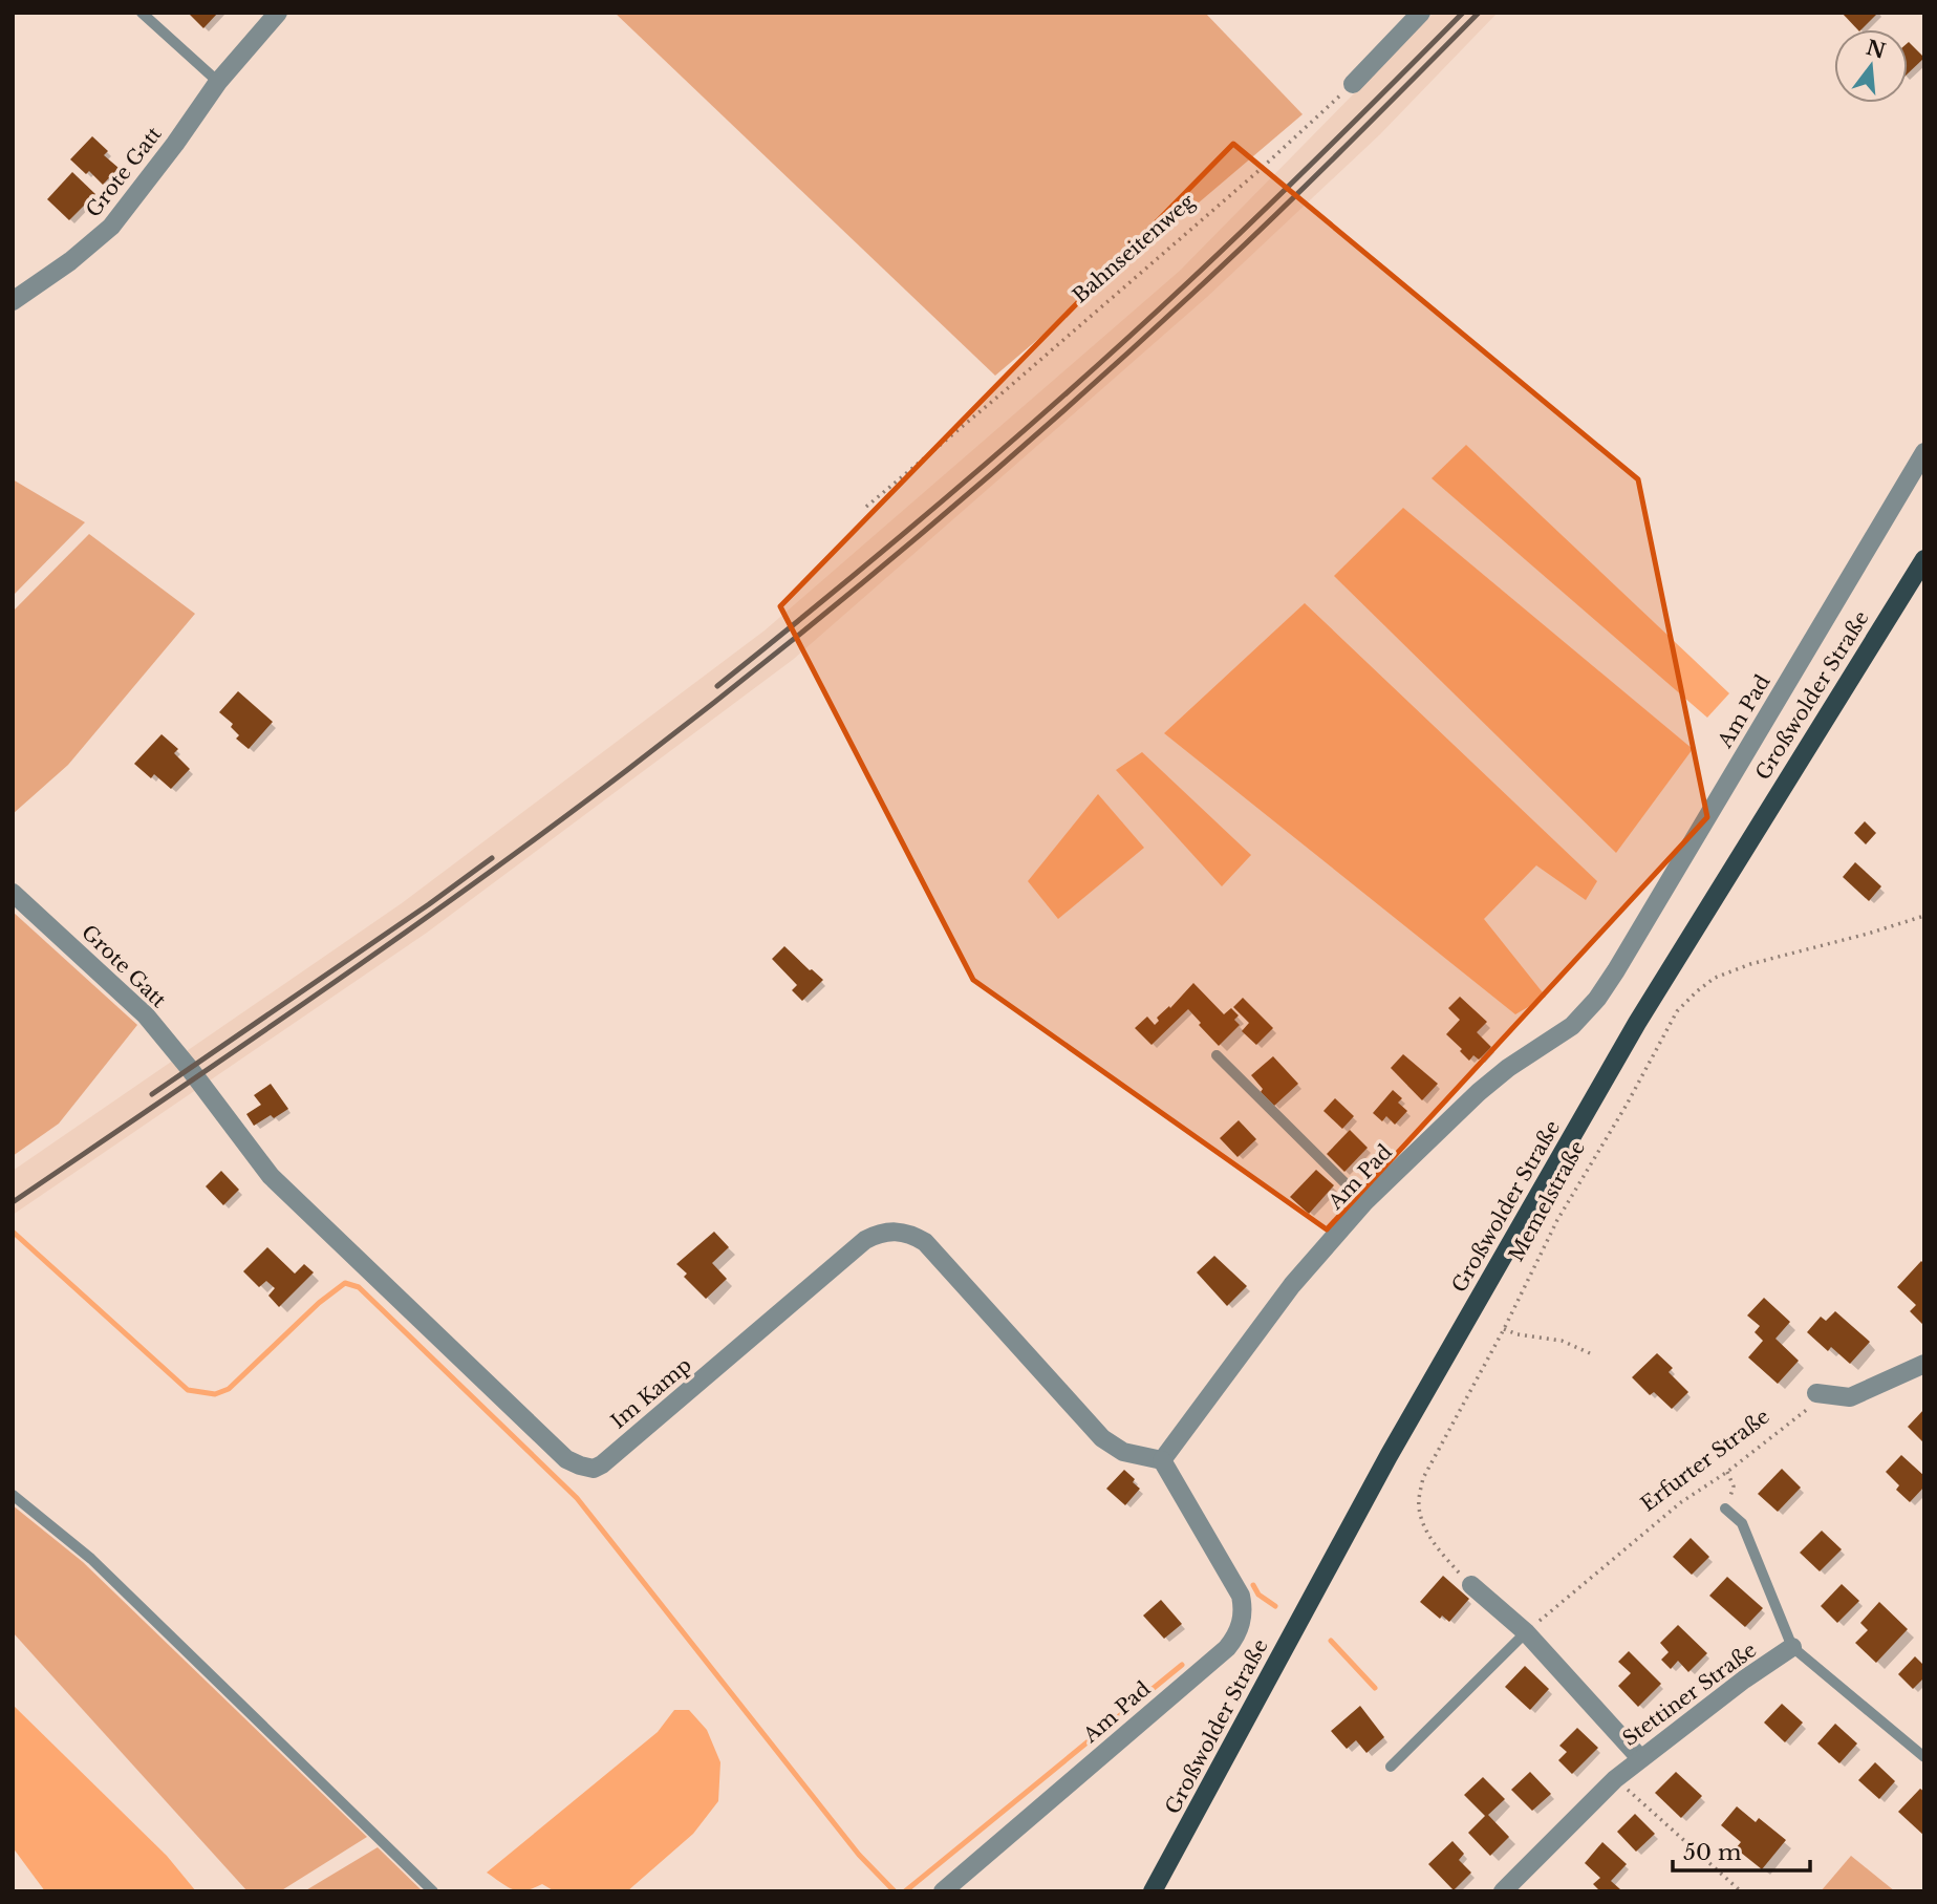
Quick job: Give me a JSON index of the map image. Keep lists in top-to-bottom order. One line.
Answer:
{"streets":{"main road":["Großwolder Straße"],"street":["Grote Gatt","Am Pad","Im Kamp","Stettiner Straße"],"path":["Bahnseitenweg","Memelstraße","Erfurter Straße"]},"crossings":[["Grote Gatt","Im Kamp"],["Am Pad","Im Kamp"]],"scale_bar":"50 m","north":"top"}
